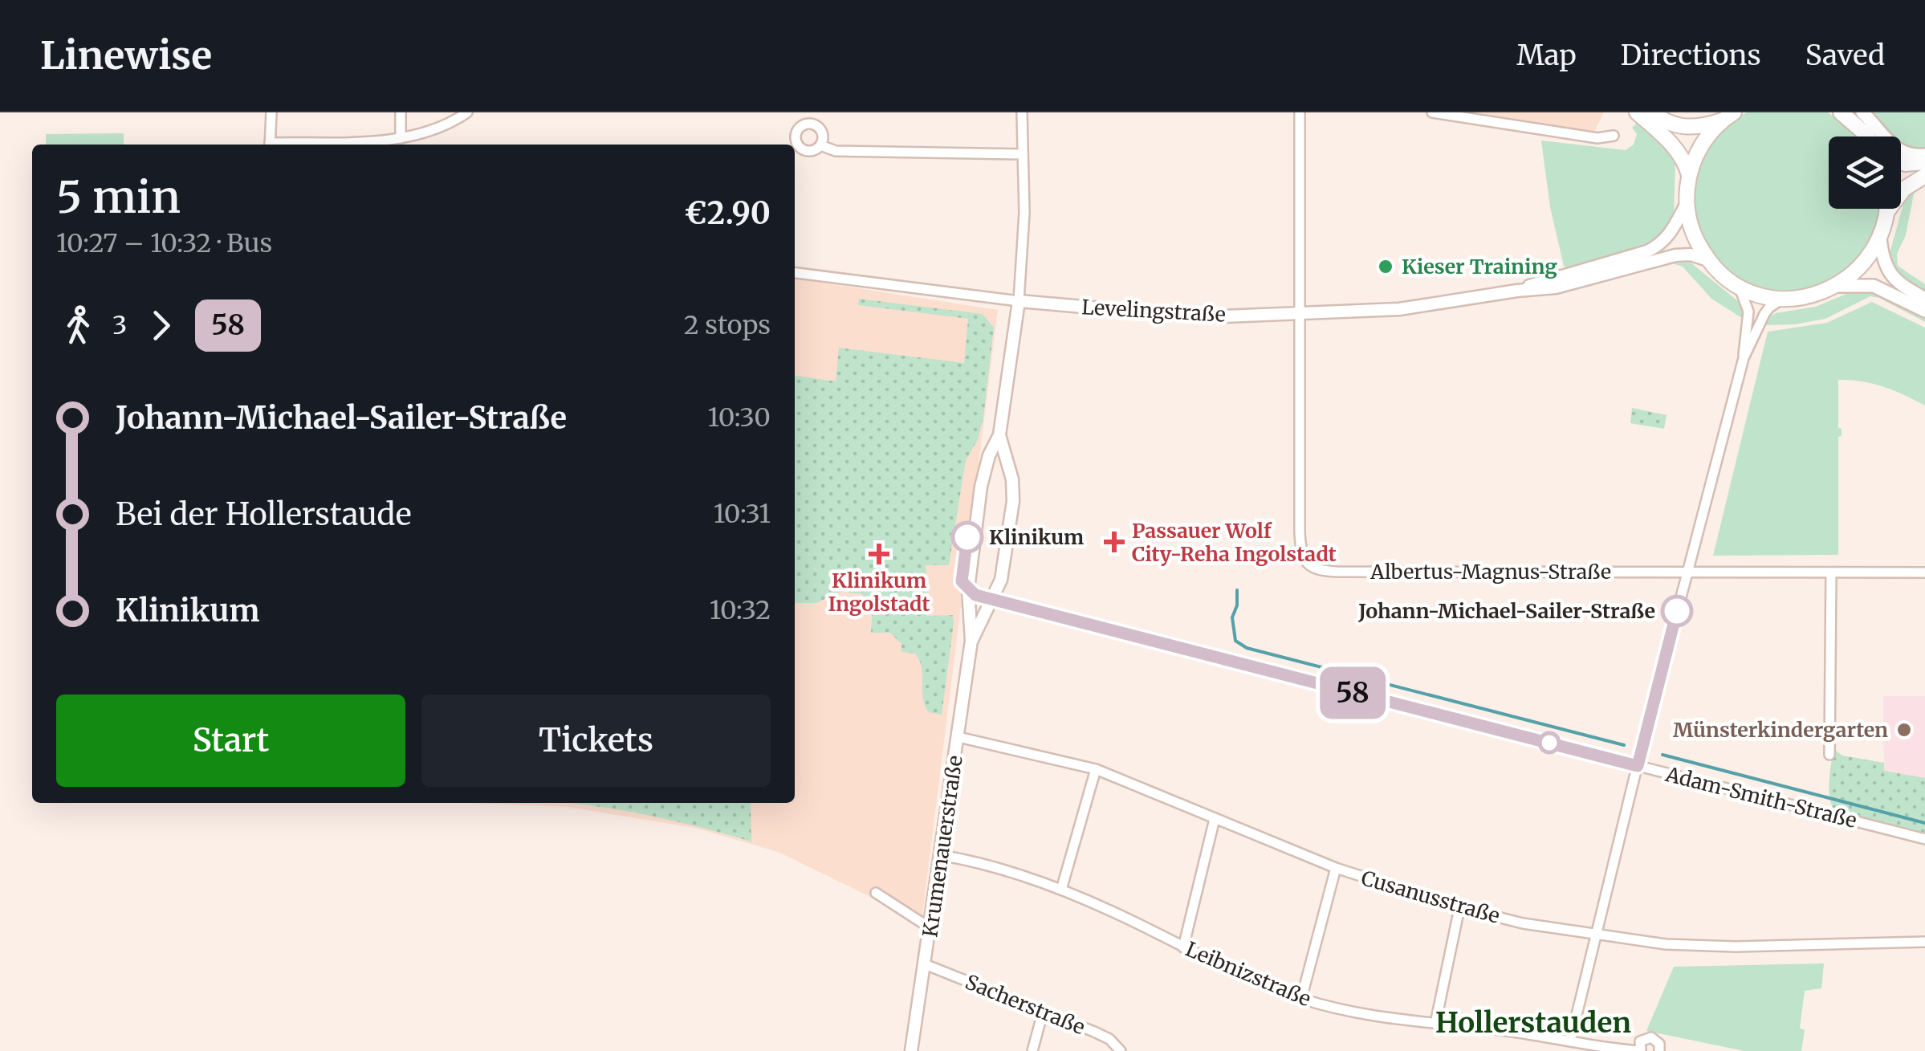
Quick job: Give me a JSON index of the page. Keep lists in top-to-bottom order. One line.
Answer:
{"streets":{"street":["Levelingstraße","Albertus-Magnus-Straße","Adam-Smith-Straße","Krumenauerstraße","Cusanusstraße","Leibnizstraße","Sacherstraße"]},"crossings":[["Levelingstraße","Albertus-Magnus-Straße"],["Levelingstraße","Krumenauerstraße"],["Adam-Smith-Straße","Krumenauerstraße"],["Krumenauerstraße","Cusanusstraße"],["Krumenauerstraße","Leibnizstraße"],["Krumenauerstraße","Sacherstraße"]],"districts":["Hollerstauden"],"places":{"other":["Kieser Training","Klinikum","Johann-Michael-Sailer-Straße","Münsterkindergarten"],"health":["Passauer Wolf City-Reha Ingolstadt","Klinikum Ingolstadt"]},"lines":["bus line 58"],"page":{"header":"Linewise","nav":["Map","Directions","Saved"],"on_map":"58","heading":["5 min","10:27 – 10:32 · Bus","€2.90"],"legs":["3","58","2 stops"],"list":[{"name":"Johann-Michael-Sailer-Straße","value":"10:30"},{"name":"Bei der Hollerstaude","value":"10:31"},{"name":"Klinikum","value":"10:32"}],"buttons":["Start","Tickets"]}}
